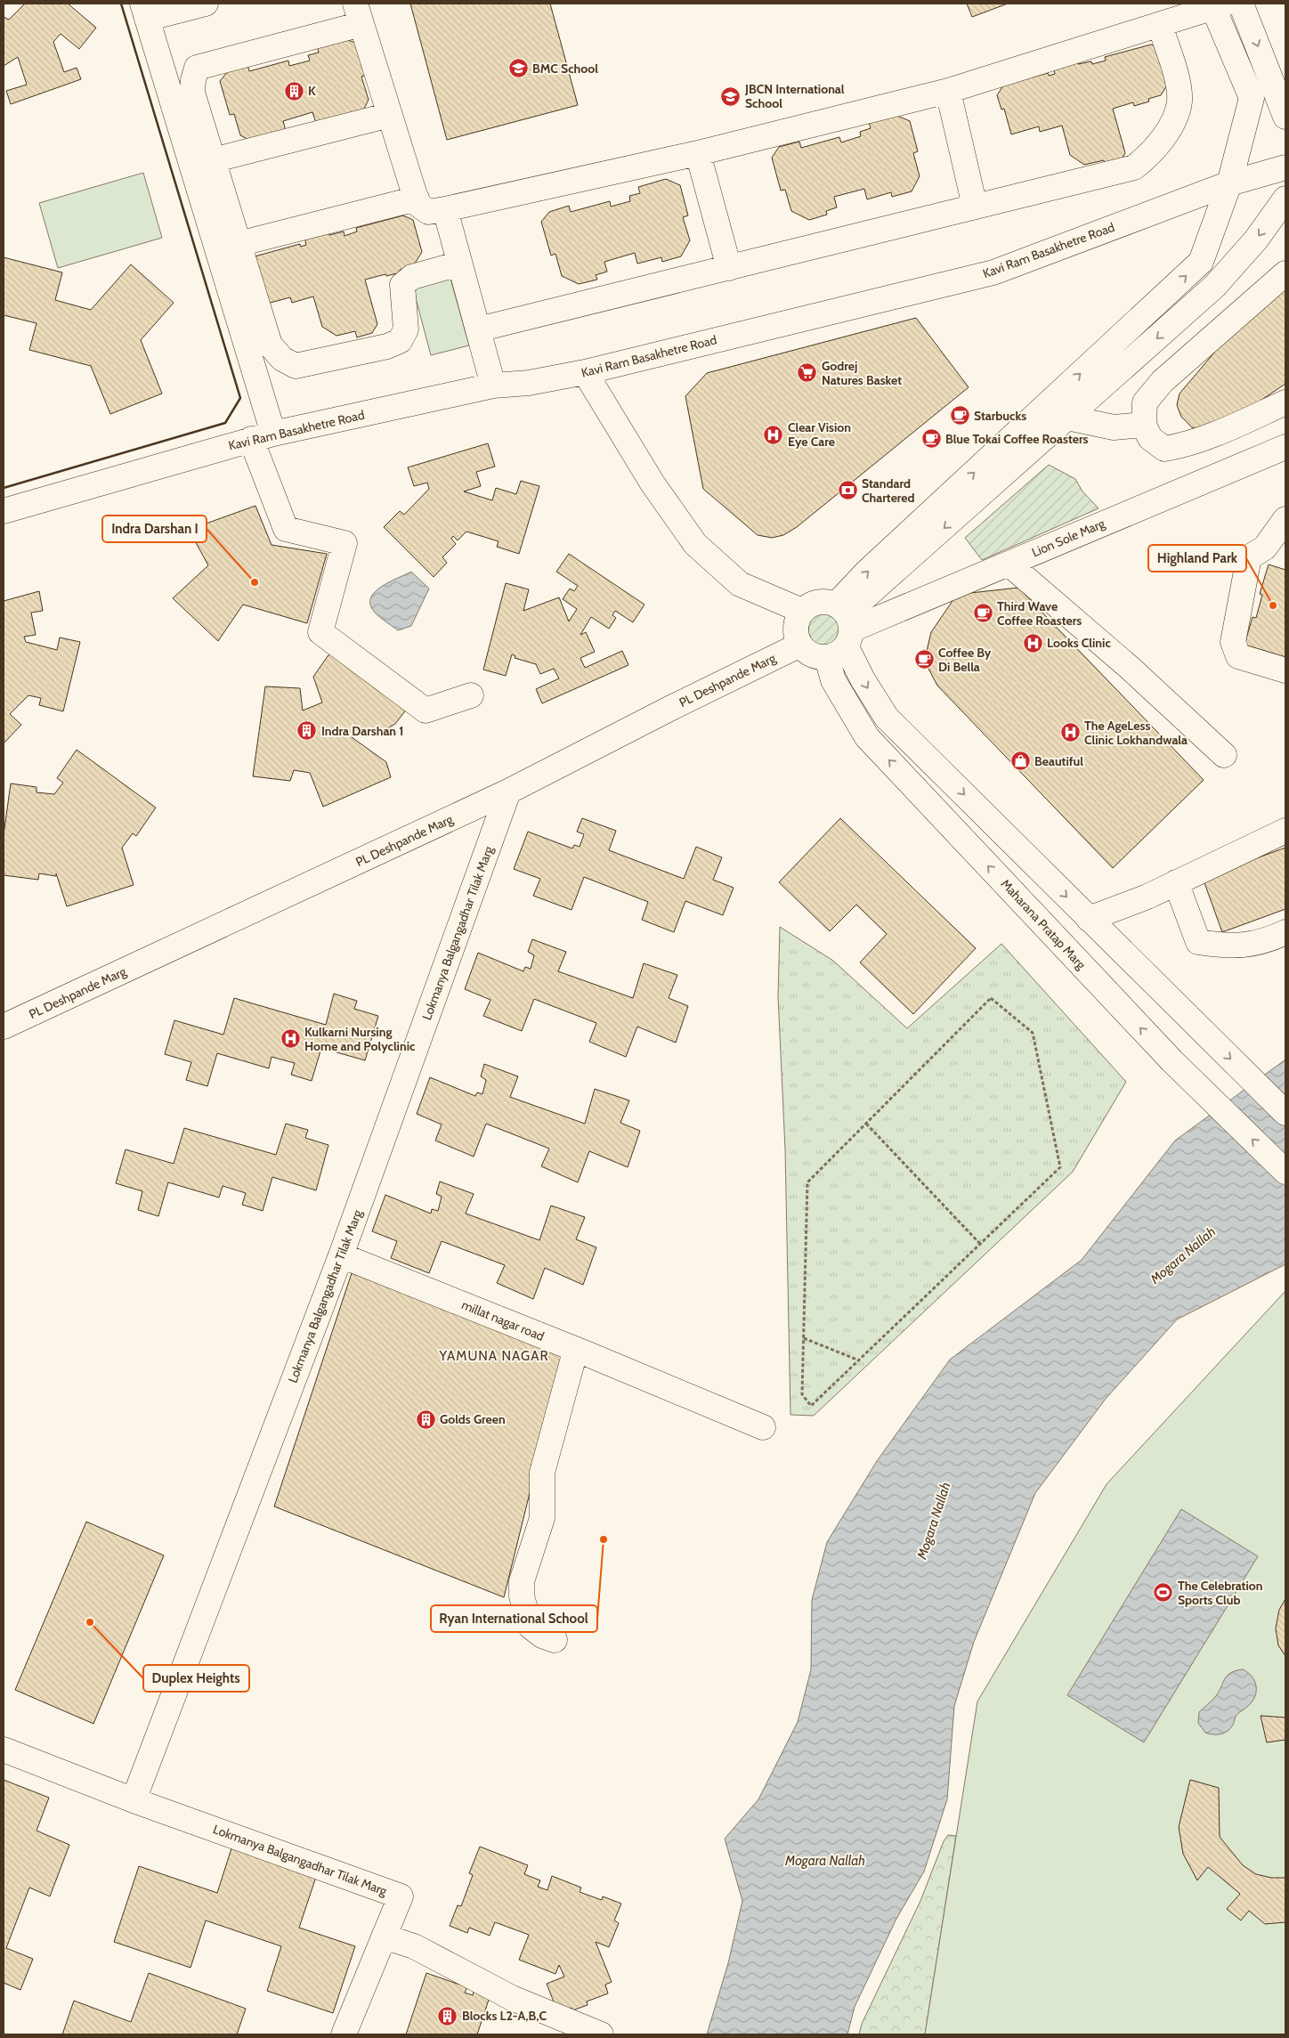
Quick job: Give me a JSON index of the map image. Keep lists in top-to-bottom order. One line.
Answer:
{"streets":{"street":["Kavi Ram Basakhetre Road","Lion Sole Marg","PL Deshpande Marg","Maharana Pratap Marg","Lokmanya Balgangadhar Tilak Marg","millat nagar road"]},"crossings":[["Lion Sole Marg","PL Deshpande Marg"],["Lion Sole Marg","Maharana Pratap Marg"],["PL Deshpande Marg","Maharana Pratap Marg"],["PL Deshpande Marg","Lokmanya Balgangadhar Tilak Marg"],["Lokmanya Balgangadhar Tilak Marg","millat nagar road"]],"districts":["YAMUNA NAGAR"],"water":["Mogara Nallah"],"places":{"school or university":["BMC School","JBCN International School"],"building":["K","Indra Darshan 1","Golds Green","Blocks L2-A,B,C"],"supermarket":["Godrej Natures Basket"],"cafe":["Starbucks","Blue Tokai Coffee Roasters","Third Wave Coffee Roasters","Coffee By Di Bella"],"hospital":["Clear Vision Eye Care","Looks Clinic","The AgeLess Clinic Lokhandwala","Kulkarni Nursing Home and Polyclinic"],"bank":["Standard Chartered"],"other":["Indra Darshan I","Highland Park","Ryan International School","Duplex Heights"],"shop":["Beautiful"],"sports":["The Celebration Sports Club"]}}
